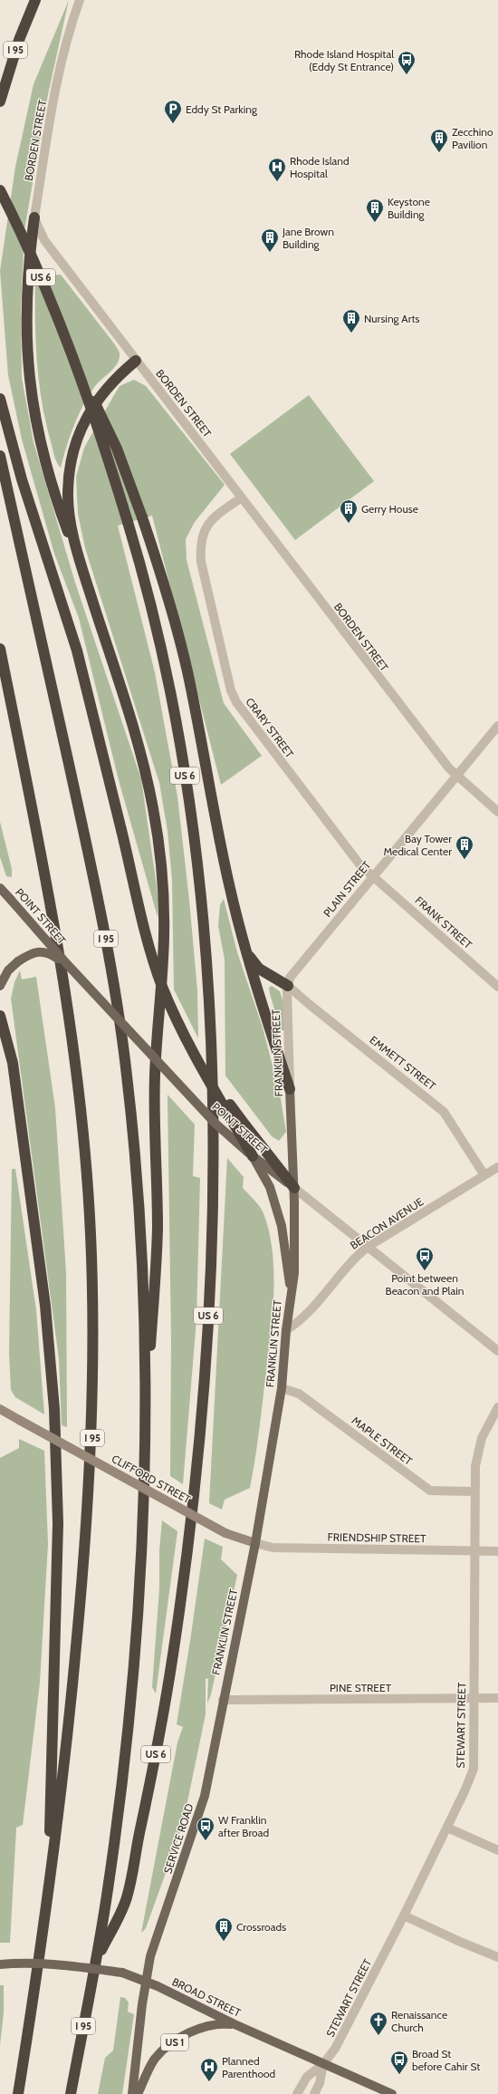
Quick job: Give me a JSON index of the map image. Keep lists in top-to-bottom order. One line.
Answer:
{"streets":{"highway":["I 95","US 6"],"main road":["POINT STREET","FRANKLIN STREET","CLIFFORD STREET","SERVICE ROAD","BROAD STREET","US 1"],"street":["BORDEN STREET","CRARY STREET","PLAIN STREET","FRANK STREET","EMMETT STREET","BEACON AVENUE","MAPLE STREET","FRIENDSHIP STREET","PINE STREET","STEWART STREET"]},"crossings":[["I 95","US 6"],["BORDEN STREET","CRARY STREET"],["BORDEN STREET","PLAIN STREET"],["CRARY STREET","PLAIN STREET"],["CRARY STREET","FRANK STREET"],["PLAIN STREET","FRANK STREET"],["PLAIN STREET","FRANKLIN STREET"],["PLAIN STREET","EMMETT STREET"],["POINT STREET","FRANKLIN STREET"],["POINT STREET","BEACON AVENUE"],["FRANKLIN STREET","EMMETT STREET"],["FRANKLIN STREET","BEACON AVENUE"],["FRANKLIN STREET","MAPLE STREET"],["FRANKLIN STREET","CLIFFORD STREET"],["FRANKLIN STREET","FRIENDSHIP STREET"],["FRANKLIN STREET","PINE STREET"],["FRANKLIN STREET","SERVICE ROAD"],["EMMETT STREET","BEACON AVENUE"],["MAPLE STREET","STEWART STREET"],["CLIFFORD STREET","FRIENDSHIP STREET"],["FRIENDSHIP STREET","STEWART STREET"],["PINE STREET","STEWART STREET"],["PINE STREET","SERVICE ROAD"],["STEWART STREET","BROAD STREET"],["SERVICE ROAD","BROAD STREET"],["BROAD STREET","US 1"]],"places":{"bus stop":["Rhode Island Hospital (Eddy St Entrance)","Point between Beacon and Plain","W Franklin after Broad","Broad St before Cahir St"],"parking":["Eddy St Parking"],"building":["Zecchino Pavilion","Keystone Building","Jane Brown Building","Nursing Arts","Gerry House","Bay Tower Medical Center","Crossroads"],"hospital":["Rhode Island Hospital","Planned Parenthood"],"church":["Renaissance Church"]}}
